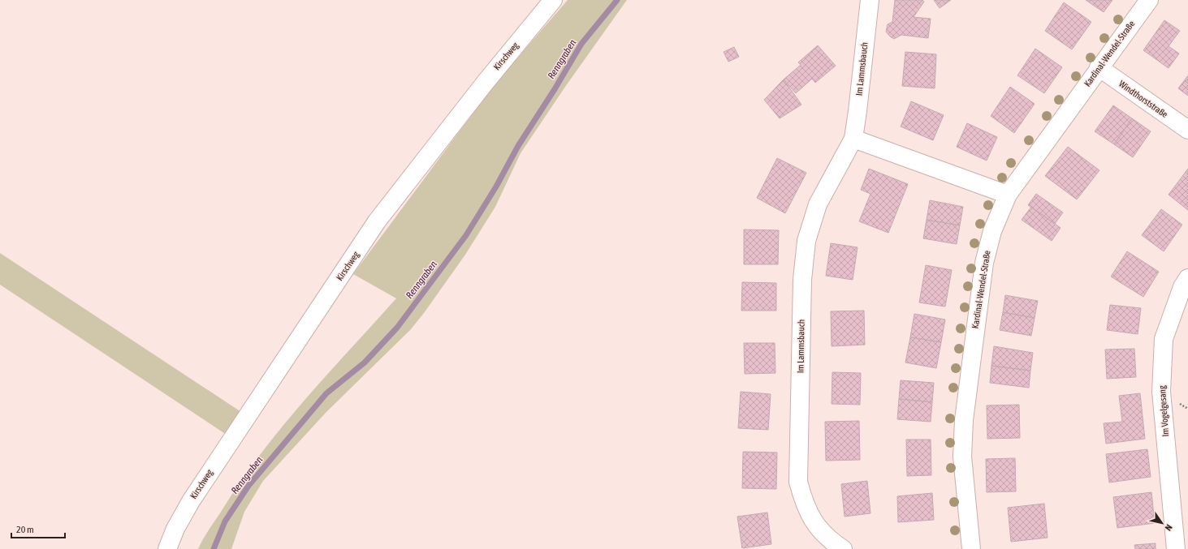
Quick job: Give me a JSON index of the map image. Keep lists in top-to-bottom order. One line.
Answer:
{"streets":{"street":["Kardinal-Wendel-Straße","Kirschweg","Im Lammsbauch","Windthorststraße","Im Vogelgesang"]},"crossings":[["Kardinal-Wendel-Straße","Windthorststraße"]],"water":["Renngraben"],"scale_bar":"20 m","north":"bottom right"}
